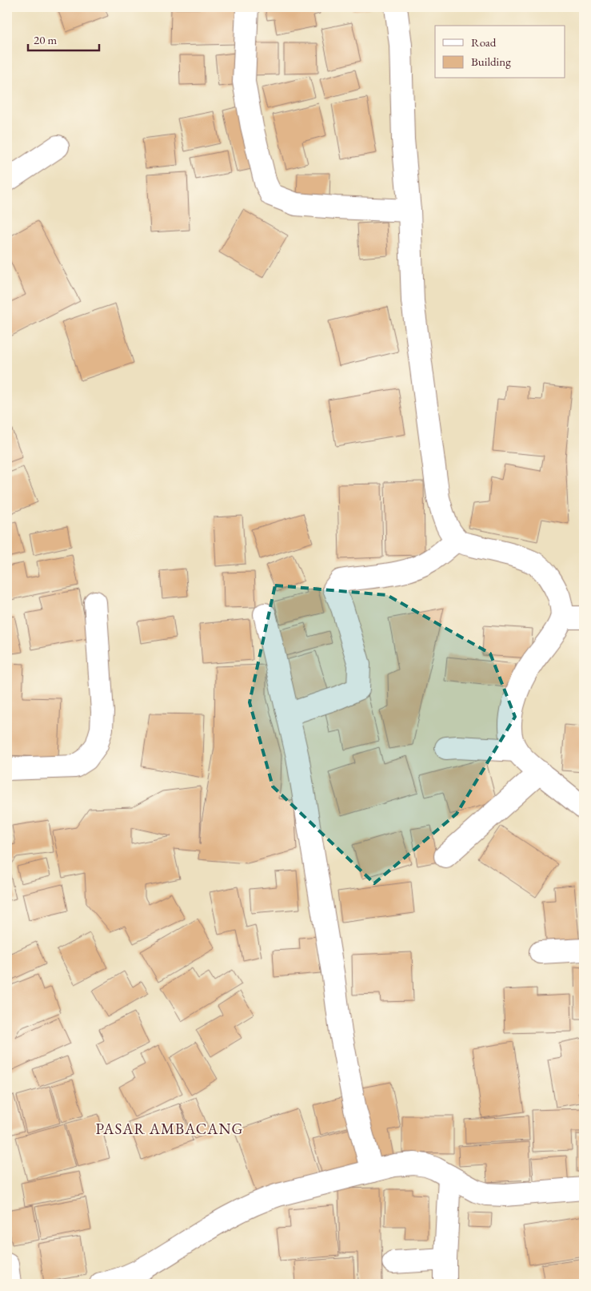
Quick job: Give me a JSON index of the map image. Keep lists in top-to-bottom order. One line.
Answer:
{"districts":["PASAR AMBACANG"],"legend":["Road","Building"],"scale_bar":"20 m"}
